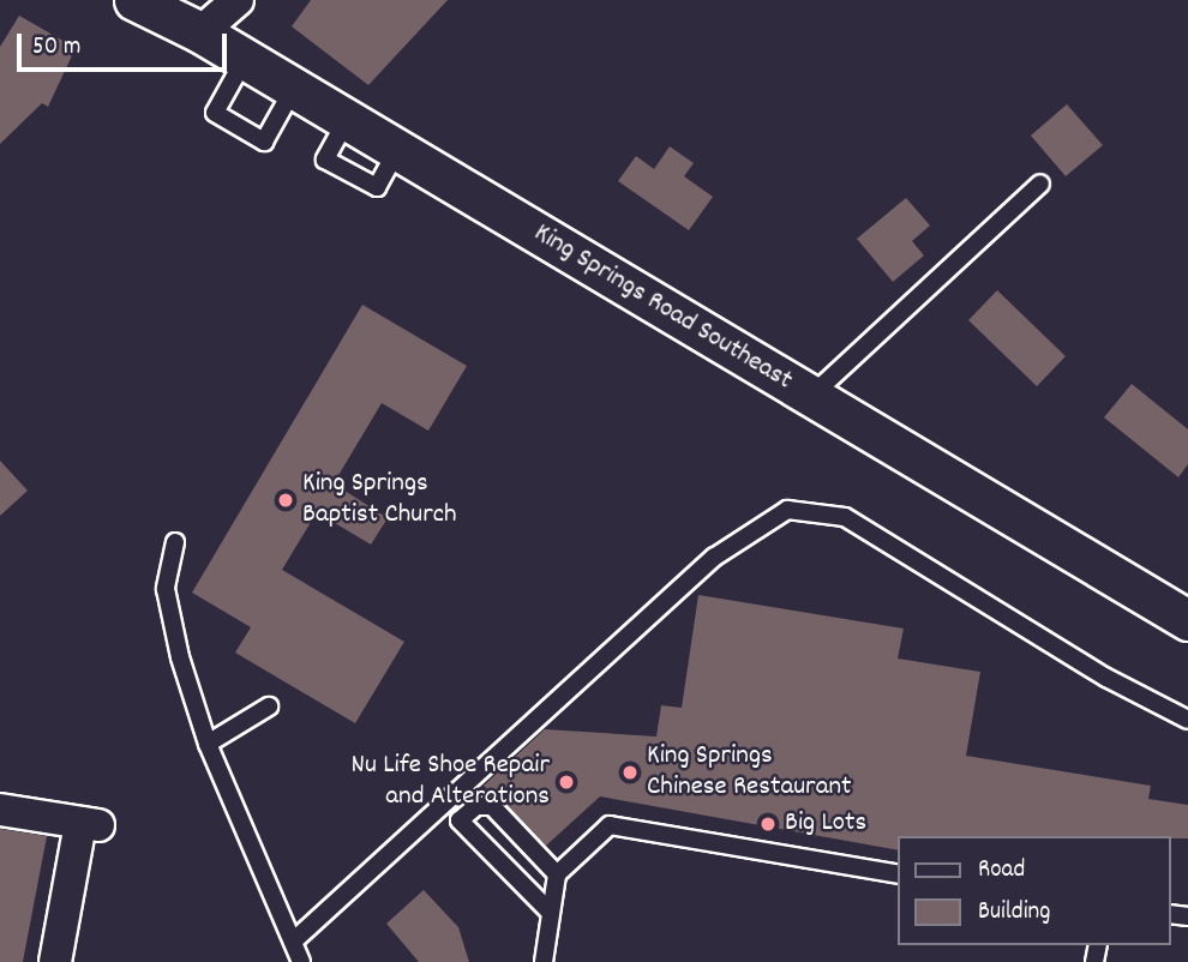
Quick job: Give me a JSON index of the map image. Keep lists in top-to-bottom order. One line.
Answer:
{"streets":{"street":["King Springs Road Southeast"]},"places":["King Springs Baptist Church","King Springs Chinese Restaurant","Nu Life Shoe Repair and Alterations","Big Lots"],"legend":["Road","Building"],"scale_bar":"50 m"}
